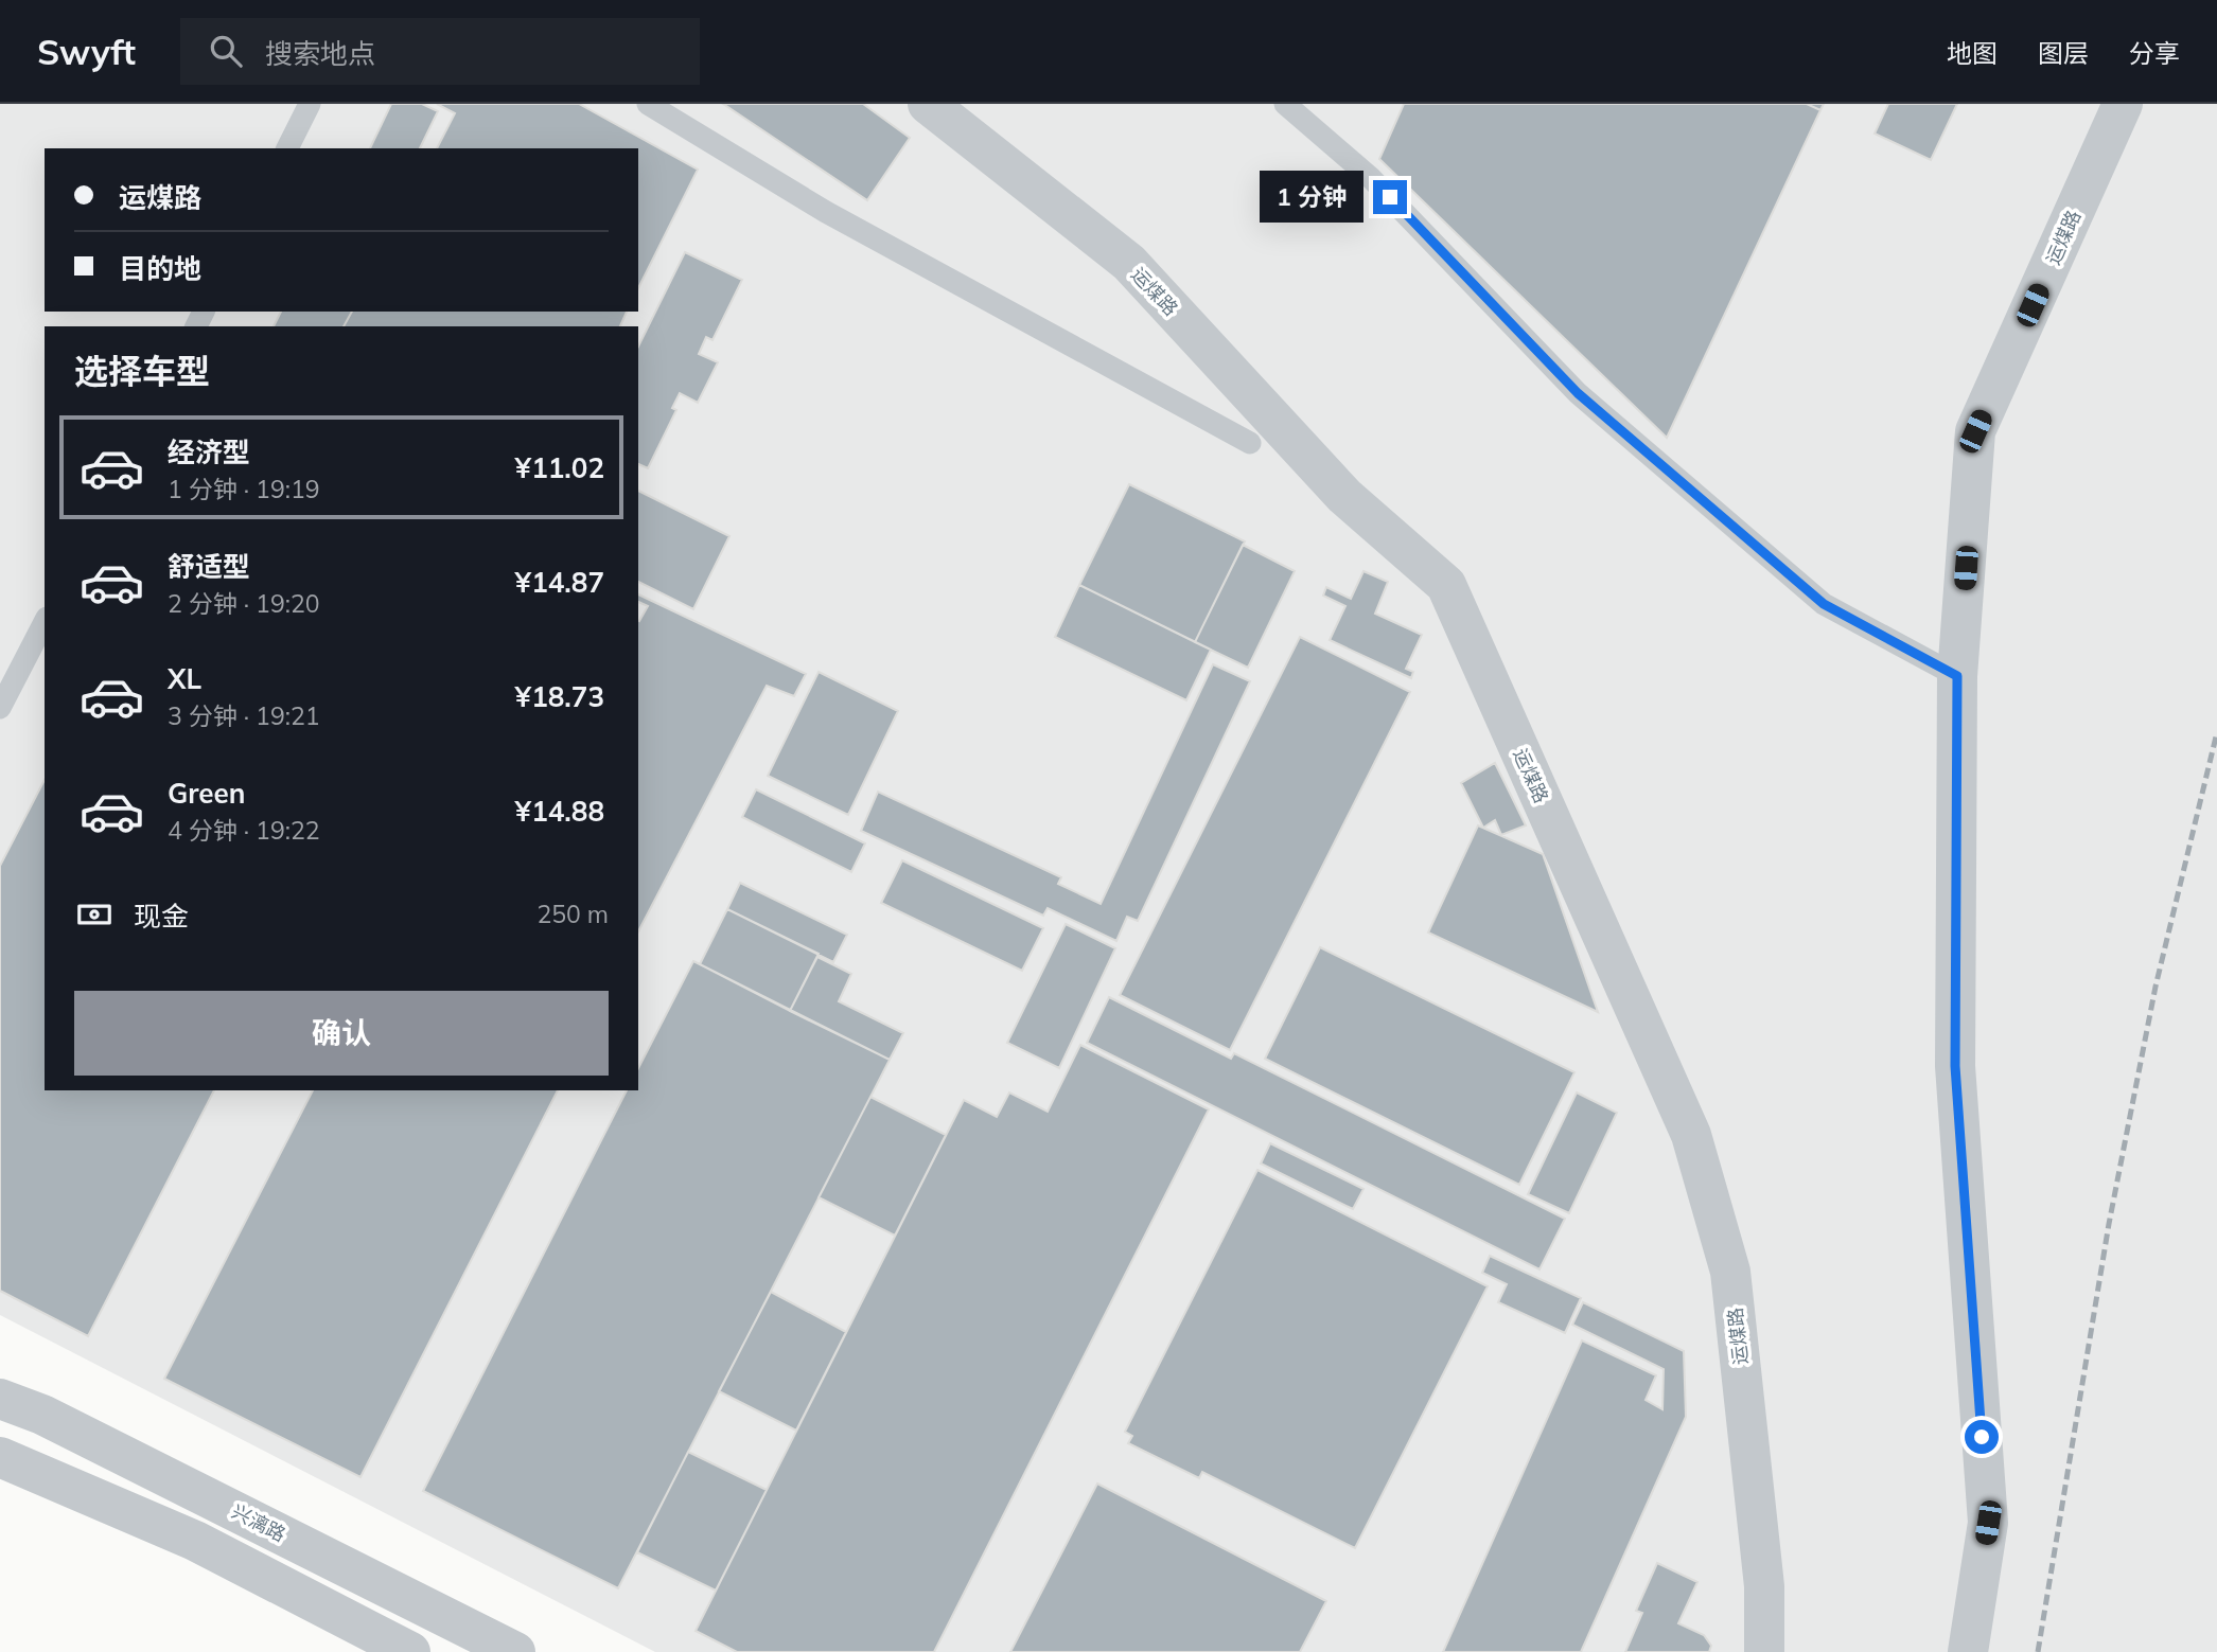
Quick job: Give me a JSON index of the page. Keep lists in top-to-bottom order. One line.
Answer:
{"streets":{"street":["运煤路","兴漓路"]},"page":{"header":"Swyft","search":"搜索地点","nav":["地图","图层","分享"],"banner":["运煤路","目的地"],"bubble":"1 分钟","heading":"选择车型","list":[{"name":"经济型","note":"1 分钟 · 19:19","value":"¥11.02"},{"name":"舒适型","note":"2 分钟 · 19:20","value":"¥14.87"},{"name":"XL","note":"3 分钟 · 19:21","value":"¥18.73"},{"name":"Green","note":"4 分钟 · 19:22","value":"¥14.88"}],"pay":["现金","250 m"],"buttons":"确认"}}
